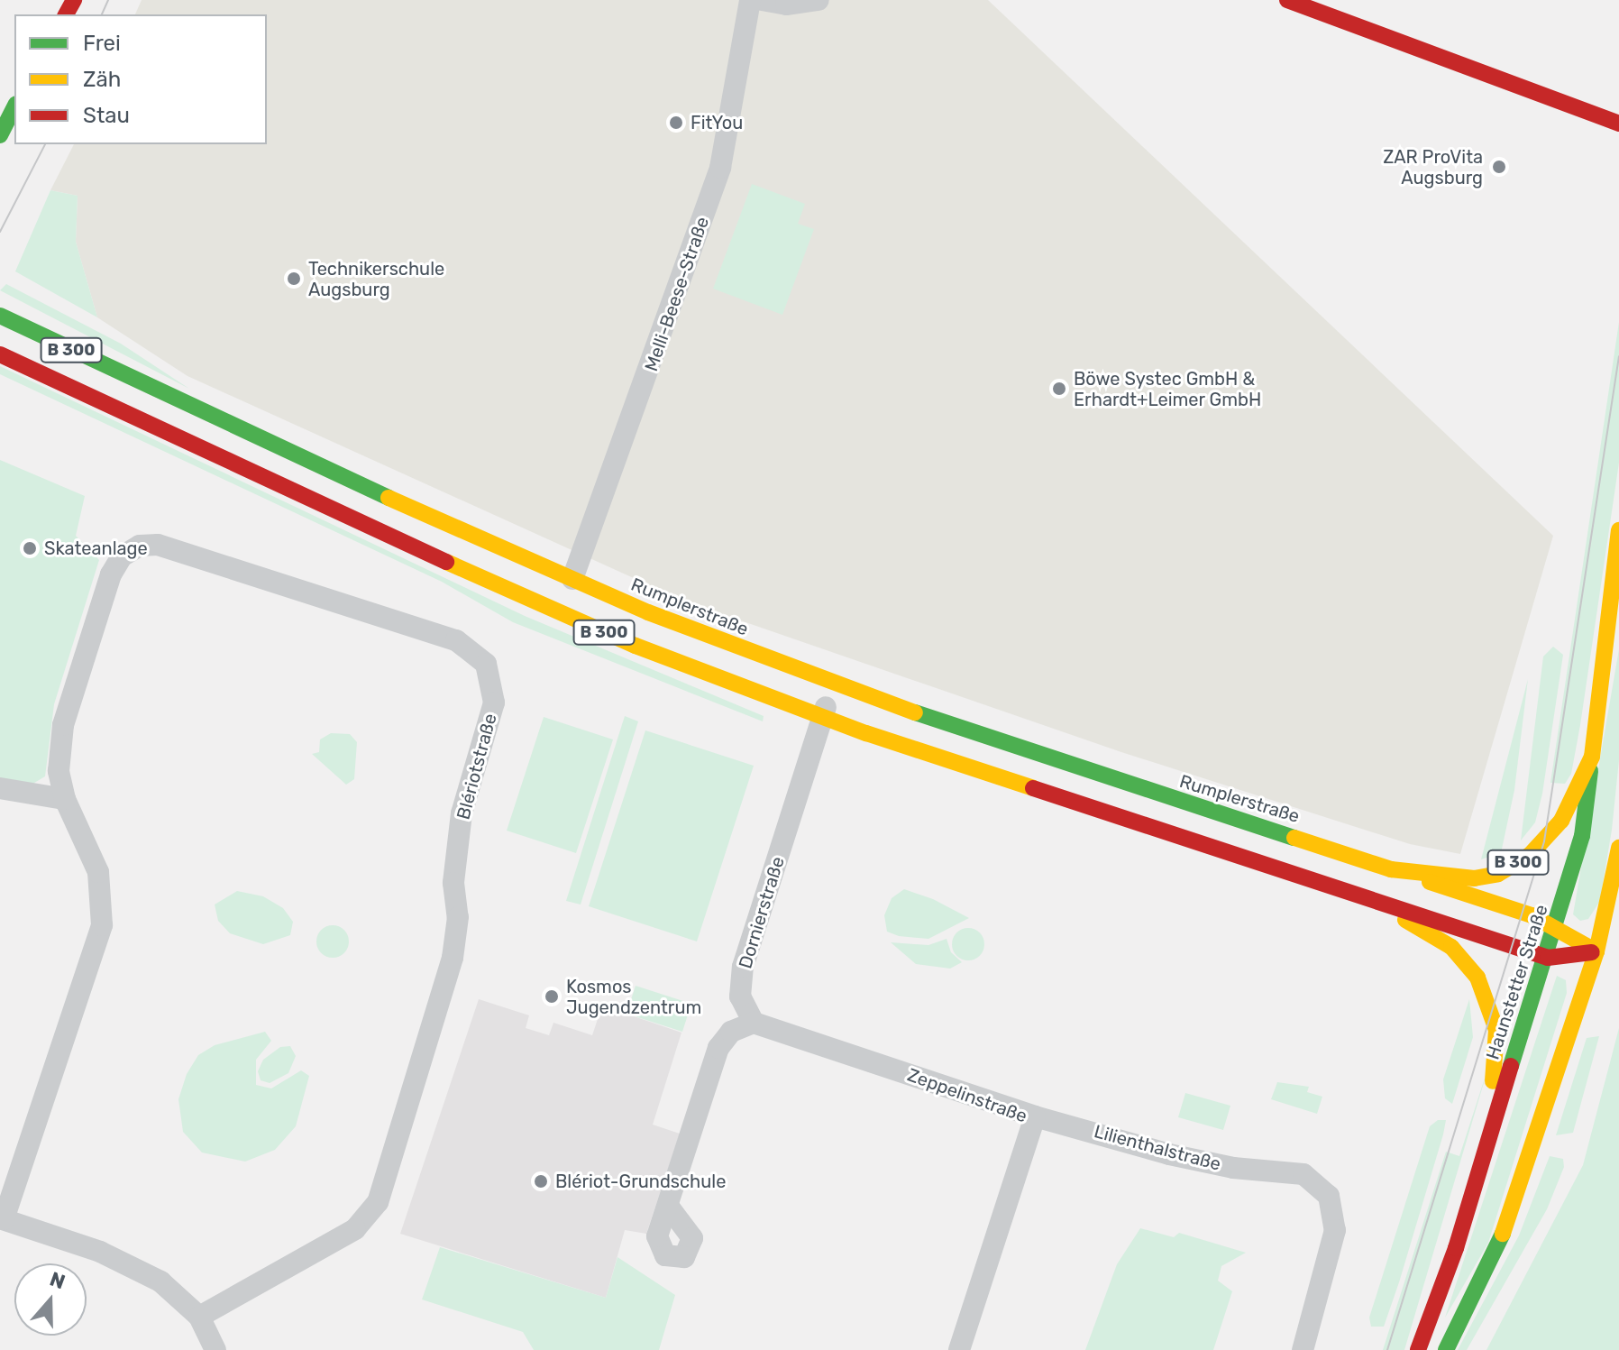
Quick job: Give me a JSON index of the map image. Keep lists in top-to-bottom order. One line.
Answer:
{"streets":{"main road":["B 300","Rumplerstraße","Haunstetter Straße"],"street":["Melli-Beese-Straße","Blériotstraße","Dornierstraße","Zeppelinstraße","Lilienthalstraße"]},"crossings":[["Melli-Beese-Straße","Rumplerstraße"],["B 300","Rumplerstraße"],["B 300","Dornierstraße"],["B 300","Haunstetter Straße"],["Rumplerstraße","Dornierstraße"],["Rumplerstraße","Haunstetter Straße"],["Dornierstraße","Zeppelinstraße"],["Zeppelinstraße","Lilienthalstraße"]],"places":["FitYou","ZAR ProVita Augsburg","Technikerschule Augsburg","Böwe Systec GmbH & Erhardt+Leimer GmbH","Skateanlage","Kosmos Jugendzentrum","Blériot-Grundschule"],"legend":["Frei","Zäh","Stau"],"north":"top"}
